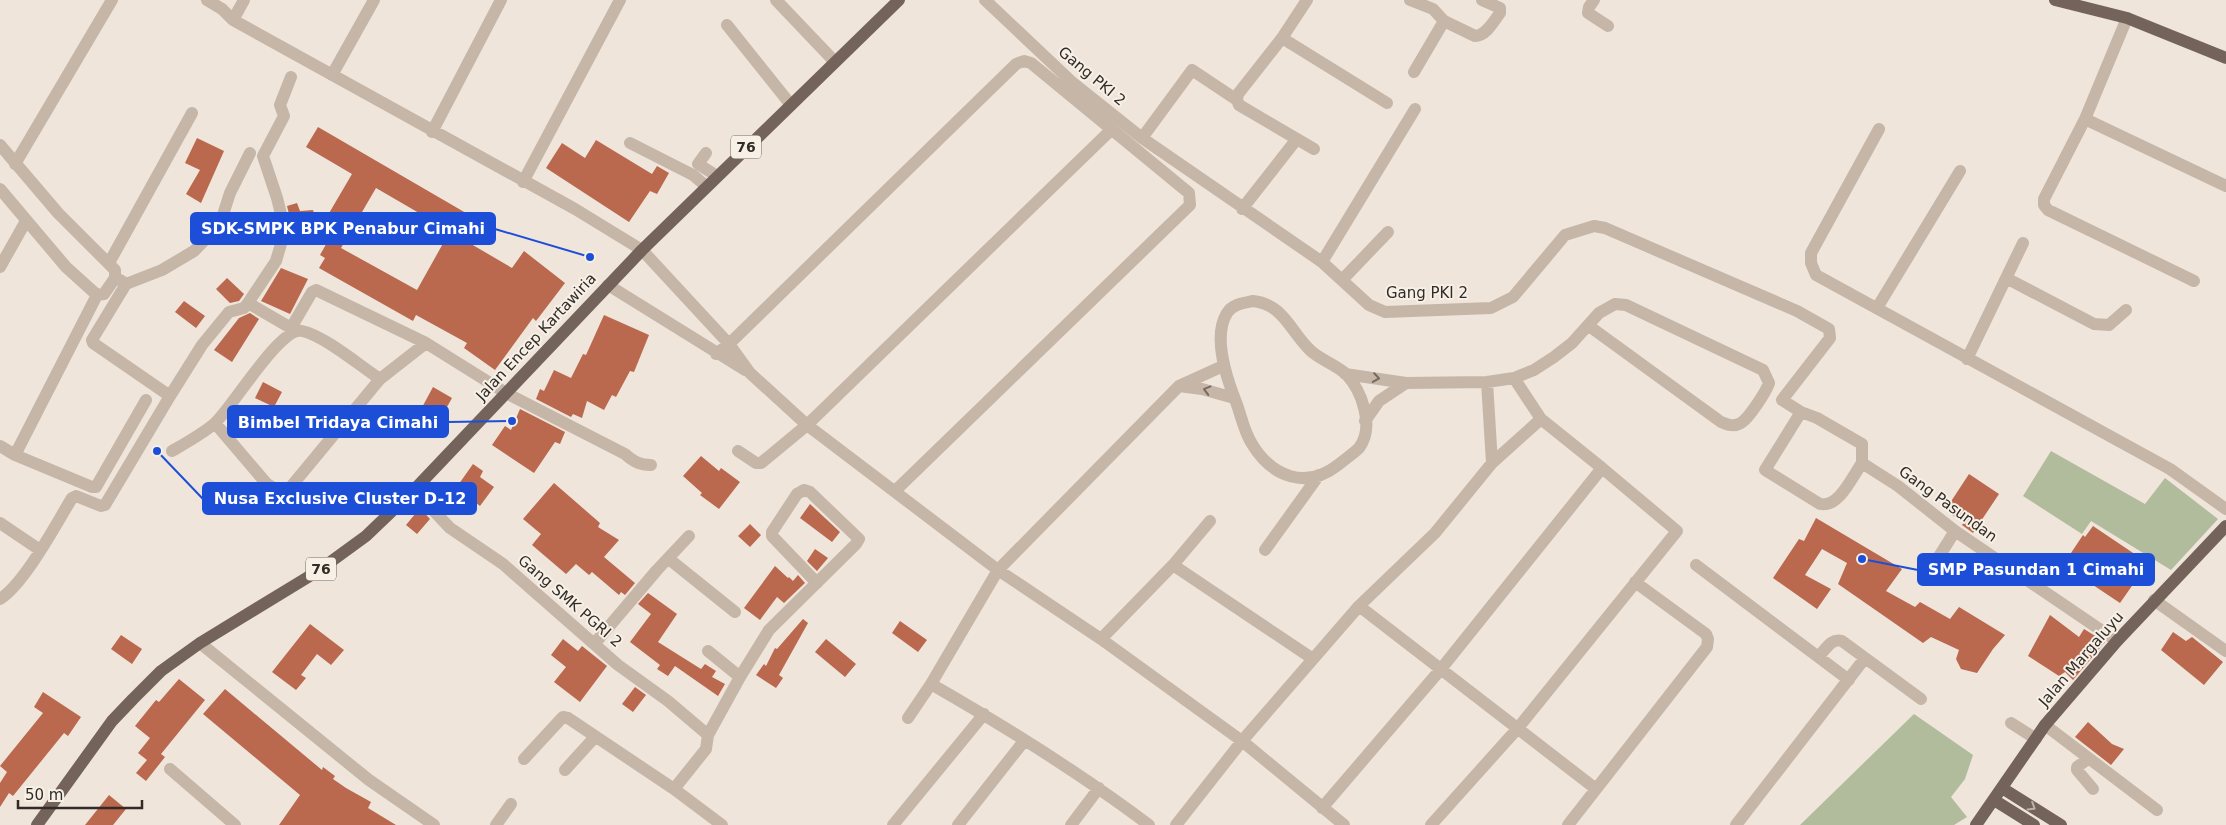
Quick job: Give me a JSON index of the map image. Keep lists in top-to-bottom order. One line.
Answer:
{"streets":{"main road":["76","Jalan Encep Kartawiria","Jalan Margaluyu"],"street":["Gang PKI 2","Gang Pasundan","Gang SMK PGRI 2"]},"crossings":[["Jalan Encep Kartawiria","Gang SMK PGRI 2"],["Gang Pasundan","Jalan Margaluyu"]],"places":["SDK-SMPK BPK Penabur Cimahi","Bimbel Tridaya Cimahi","Nusa Exclusive Cluster D-12","SMP Pasundan 1 Cimahi"],"scale_bar":"50 m"}
